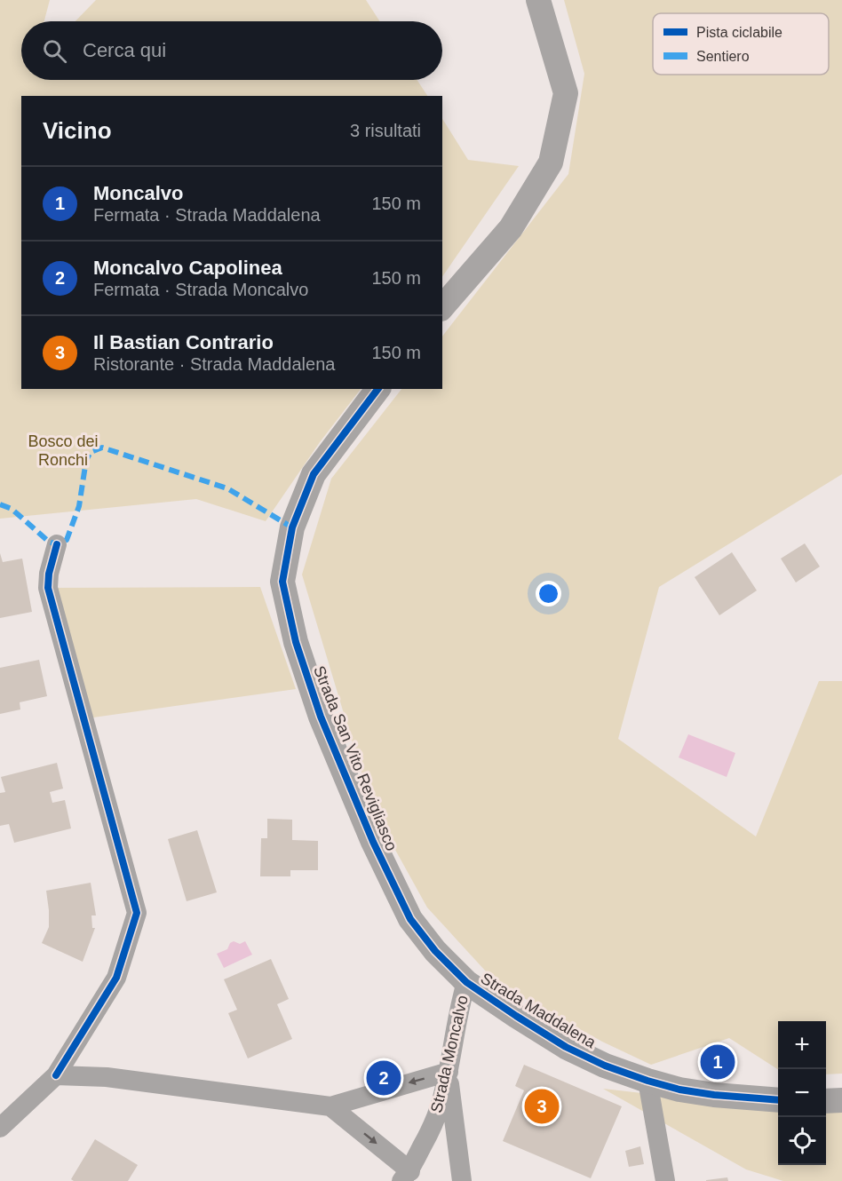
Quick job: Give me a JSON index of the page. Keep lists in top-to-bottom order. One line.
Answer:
{"streets":{"street":["Strada San Vito Revigliasco","Strada Maddalena","Strada Moncalvo"]},"crossings":[["Strada San Vito Revigliasco","Strada Maddalena"],["Strada San Vito Revigliasco","Strada Moncalvo"],["Strada Maddalena","Strada Moncalvo"]],"parks":["Bosco dei Ronchi"],"legend":["Pista ciclabile","Sentiero"],"page":{"search":"Cerca qui","heading":["Vicino","3 risultati"],"list":[{"mark":"1","name":"Moncalvo","note":"Fermata · Strada Maddalena","value":"150 m"},{"mark":"2","name":"Moncalvo Capolinea","note":"Fermata · Strada Moncalvo","value":"150 m"},{"mark":"3","name":"Il Bastian Contrario","note":"Ristorante · Strada Maddalena","value":"150 m"}],"map_buttons":["+","−"],"pins":["1","2","3"]}}
